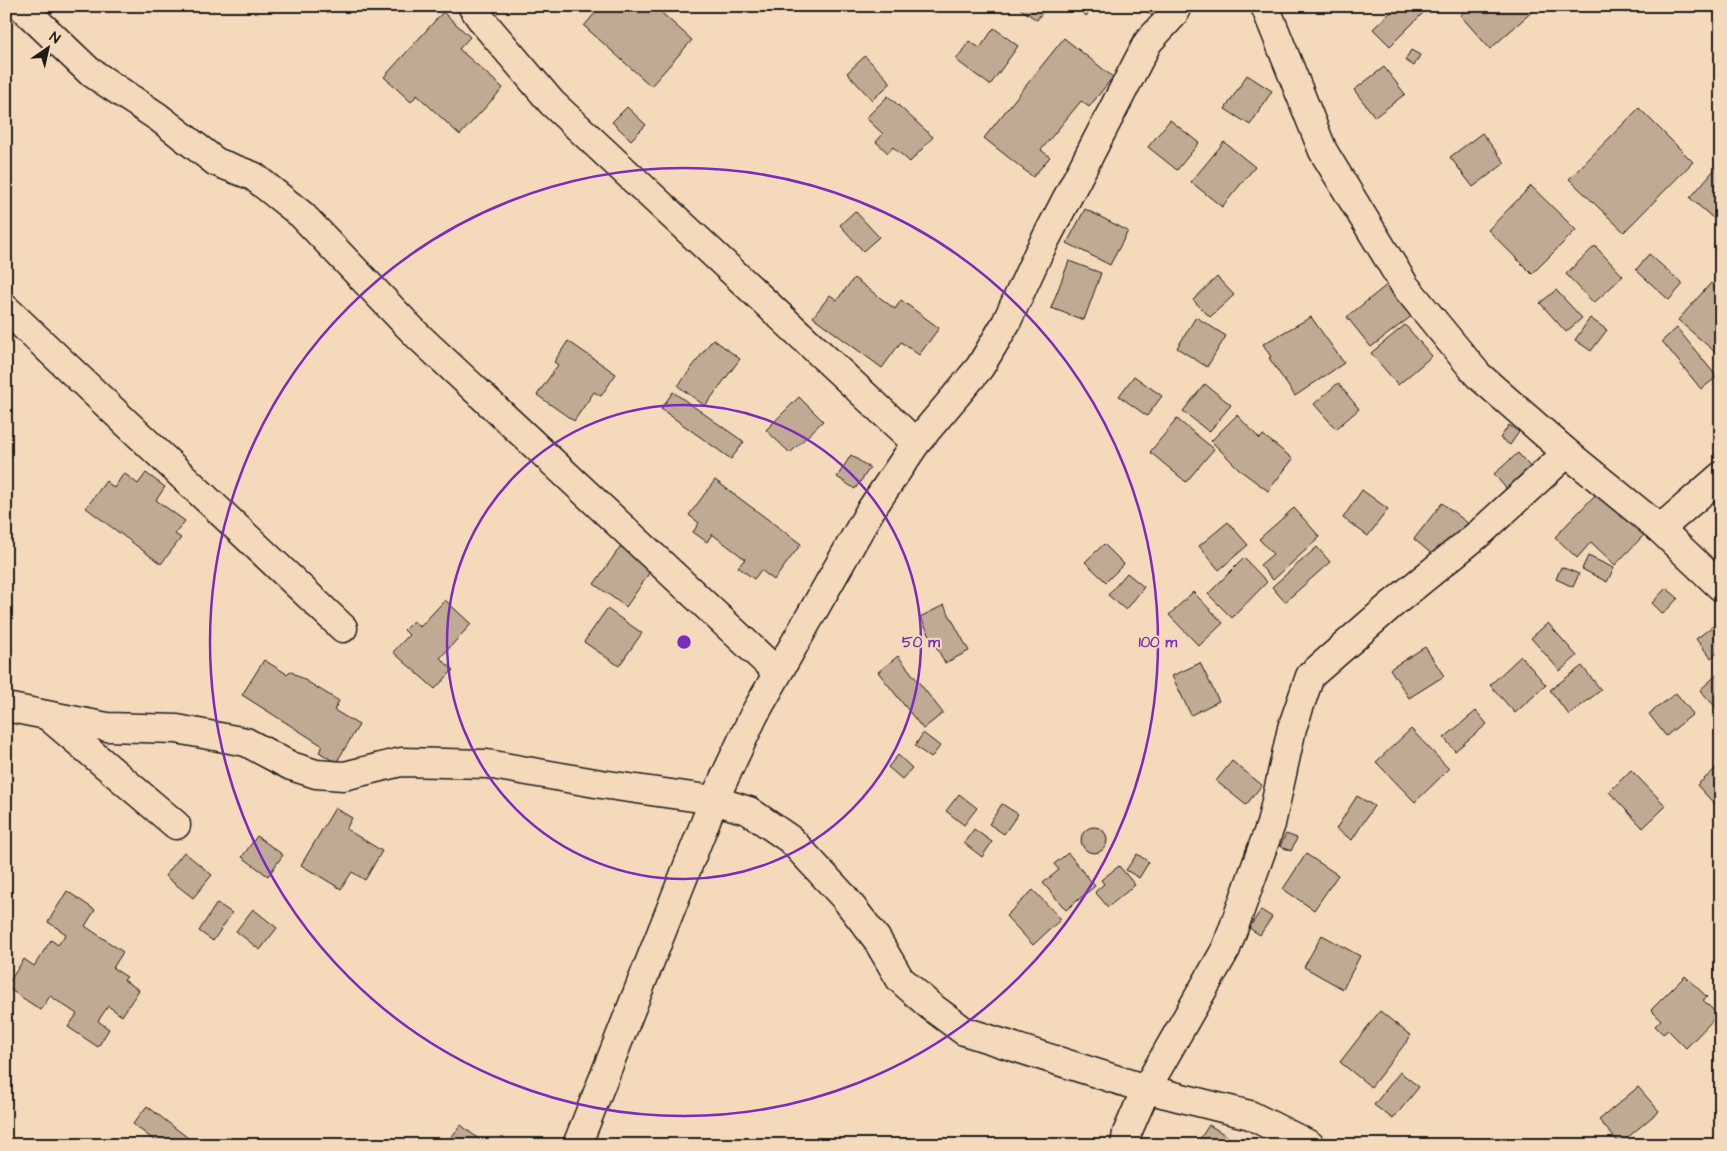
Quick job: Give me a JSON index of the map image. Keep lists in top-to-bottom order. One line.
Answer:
{"north":"top right","rings":["50 m","100 m"]}
